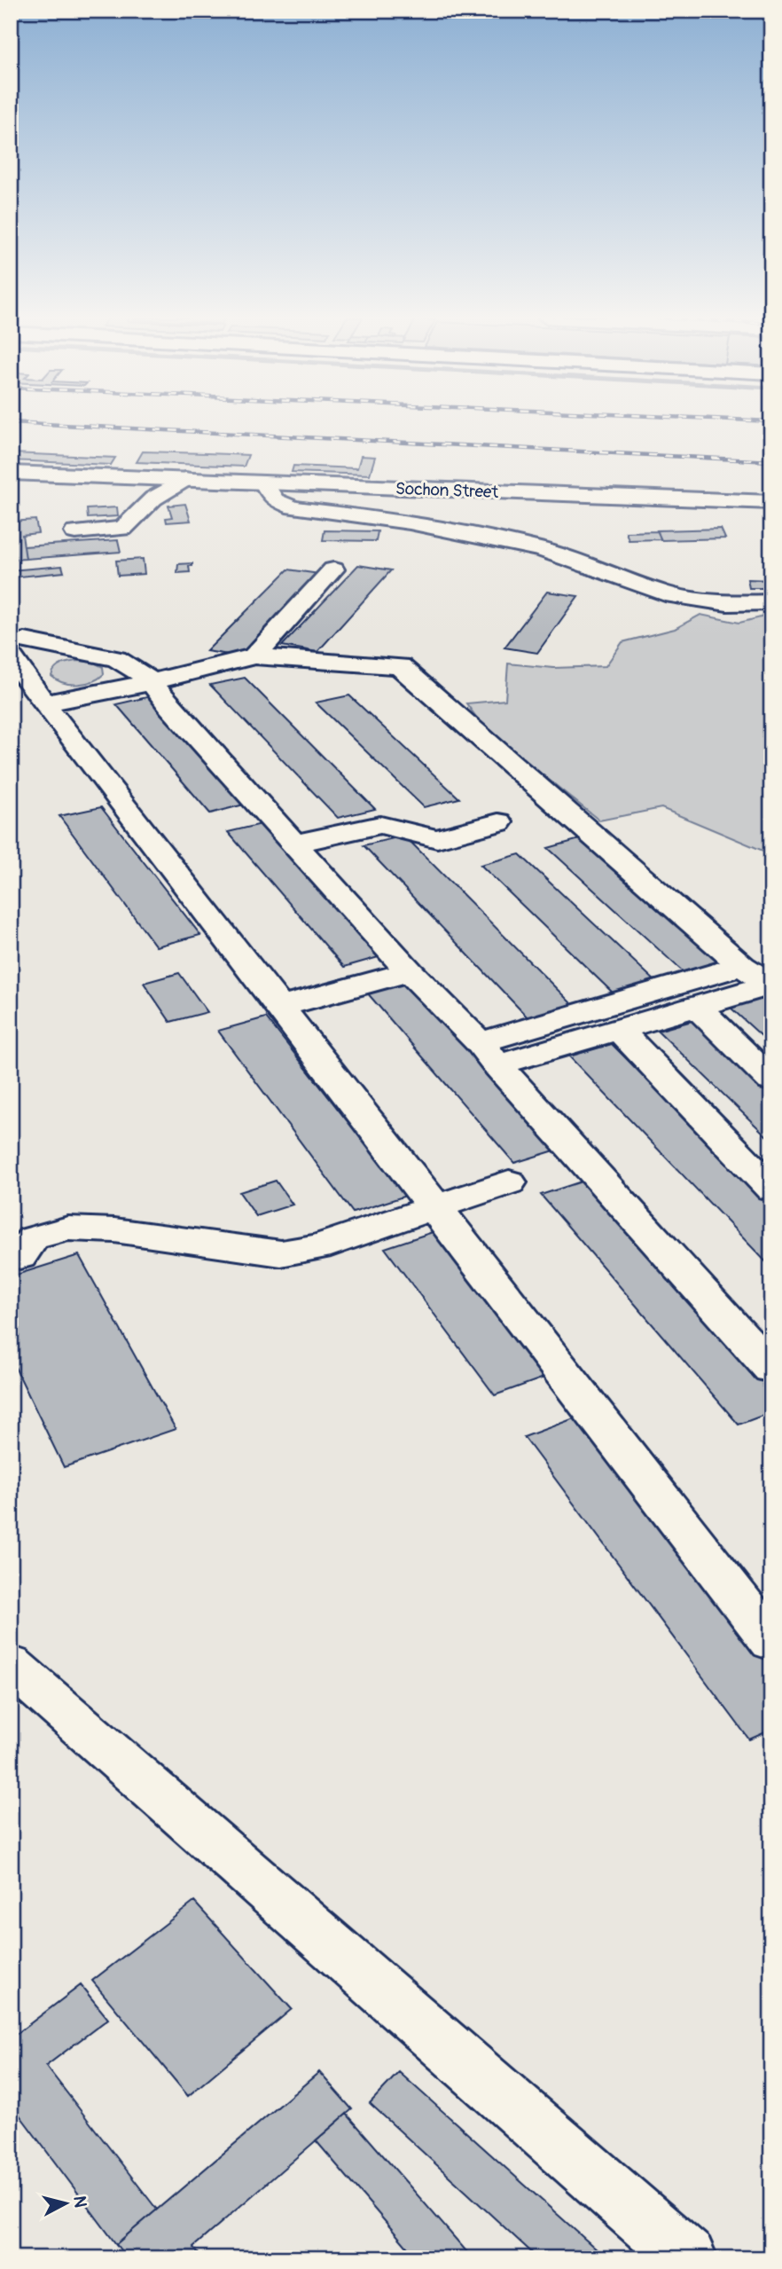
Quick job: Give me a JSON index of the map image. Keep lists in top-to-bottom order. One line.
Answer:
{"streets":{"main road":["Sochon Street"]},"north":"right"}
